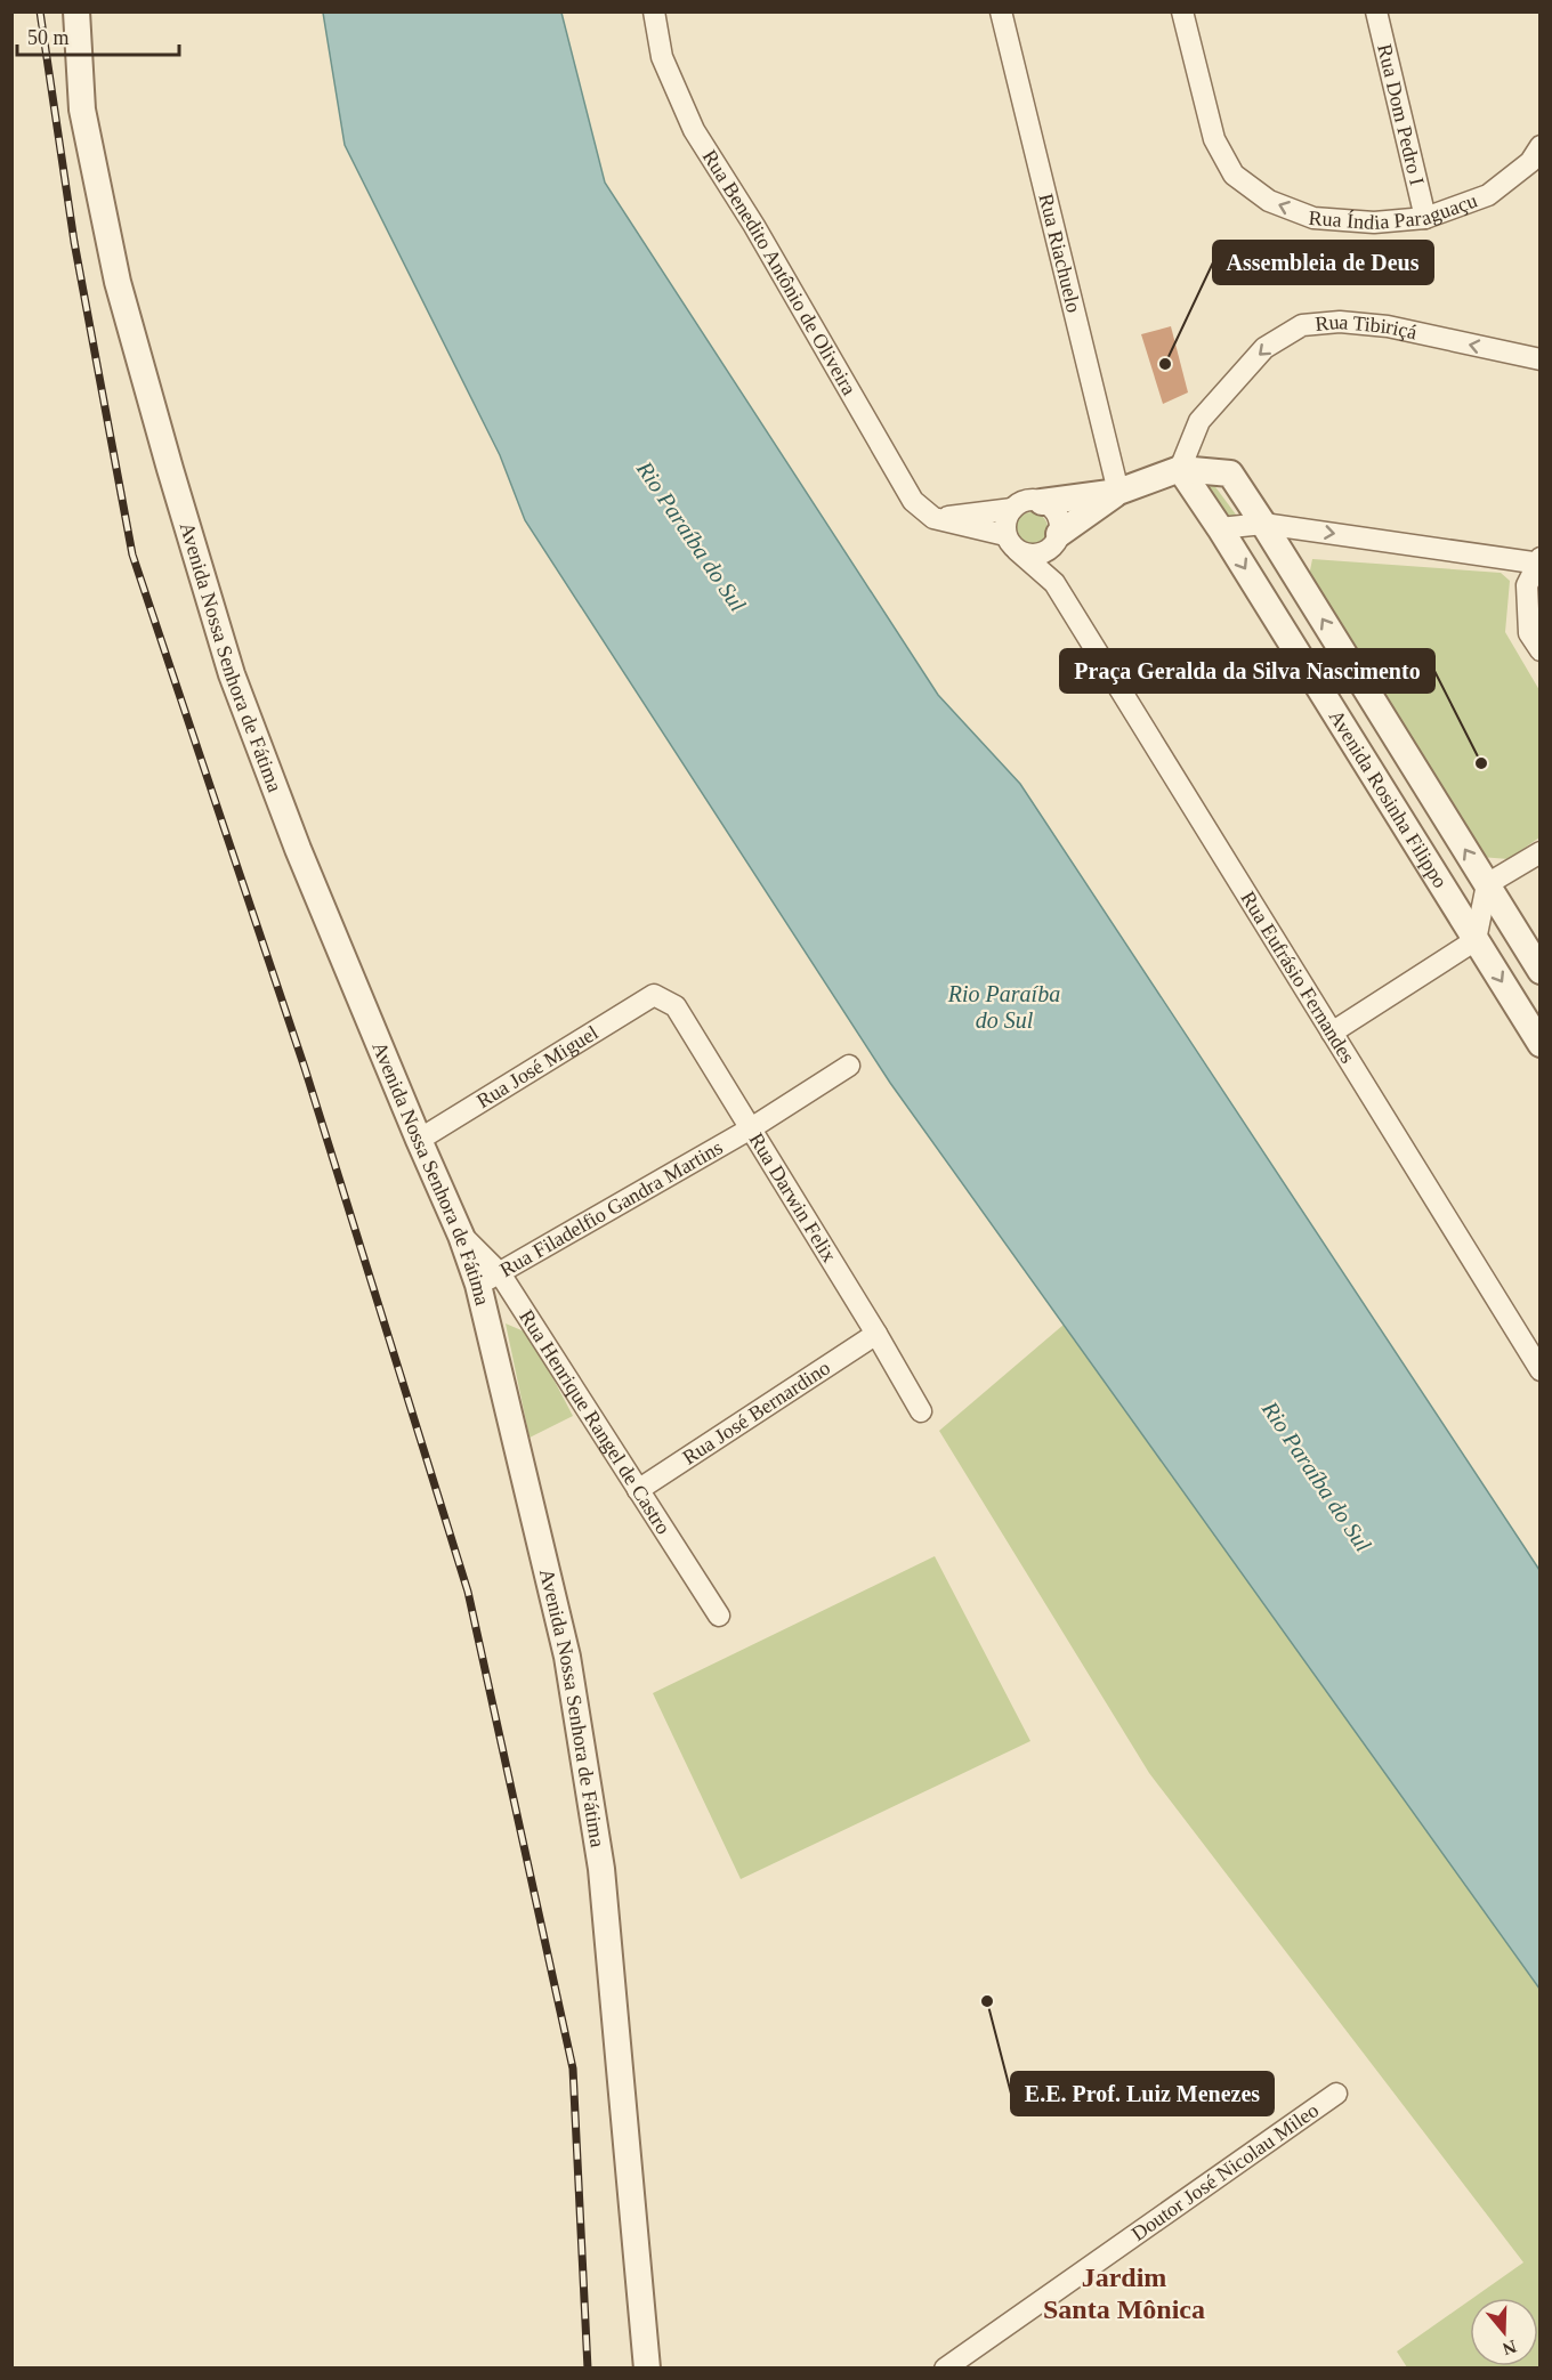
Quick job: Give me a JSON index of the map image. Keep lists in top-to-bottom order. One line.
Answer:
{"streets":{"street":["Rua Dom Pedro I","Rua Índia Paraguaçu","Rua Riachuelo","Rua Benedito Antônio de Oliveira","Rua Tibiriçá","Avenida Nossa Senhora de Fátima","Avenida Rosinha Filippo","Rua Eufrásio Fernandes","Rua José Miguel","Rua Darwin Felix","Rua Filadelfio Gandra Martins","Rua José Bernardino","Rua Henrique Rangel de Castro","Doutor José Nicolau Mileo"]},"crossings":[["Rua Dom Pedro I","Rua Índia Paraguaçu"],["Rua Tibiriçá","Avenida Rosinha Filippo"],["Avenida Nossa Senhora de Fátima","Rua José Miguel"],["Avenida Nossa Senhora de Fátima","Rua Filadelfio Gandra Martins"],["Avenida Nossa Senhora de Fátima","Rua Henrique Rangel de Castro"],["Rua José Miguel","Rua Darwin Felix"],["Rua Darwin Felix","Rua Filadelfio Gandra Martins"],["Rua Darwin Felix","Rua José Bernardino"],["Rua Filadelfio Gandra Martins","Rua Henrique Rangel de Castro"],["Rua José Bernardino","Rua Henrique Rangel de Castro"]],"one_way":["Rua Índia Paraguaçu","Rua Tibiriçá"],"districts":["Jardim Santa Mônica"],"water":["Rio Paraíba do Sul"],"places":["Assembleia de Deus","Praça Geralda da Silva Nascimento","E.E. Prof. Luiz Menezes"],"scale_bar":"50 m","north":"bottom"}
